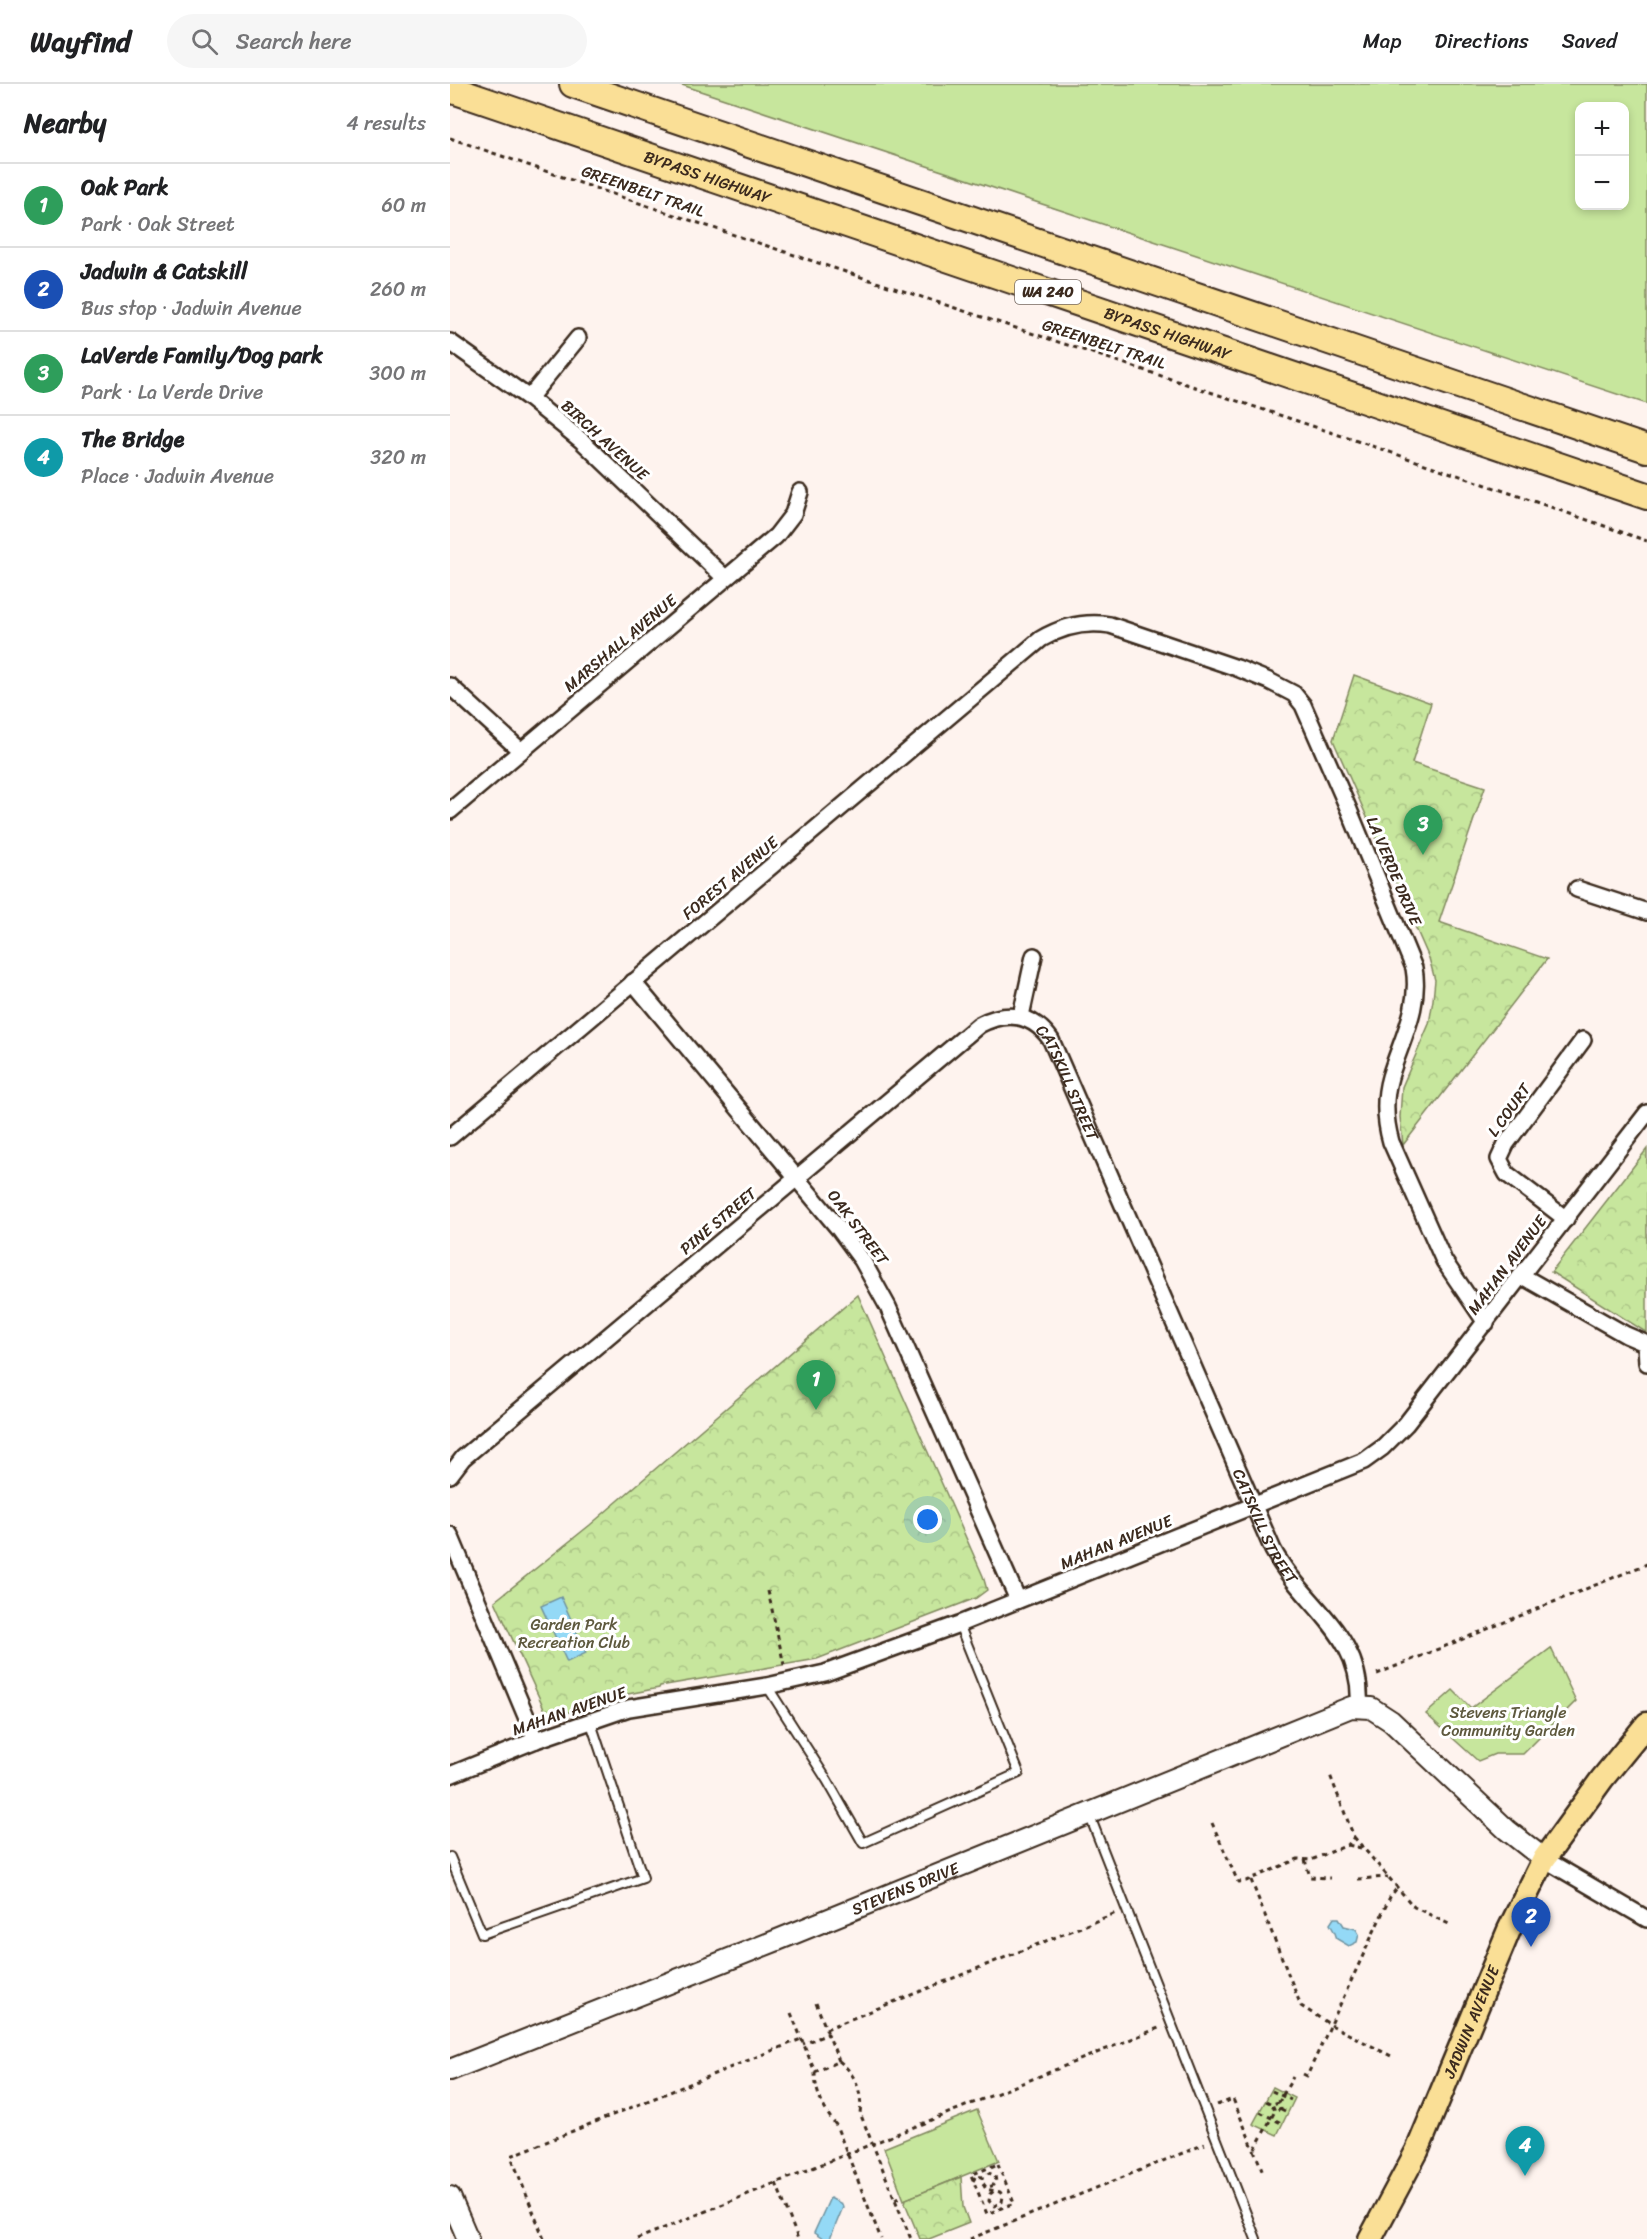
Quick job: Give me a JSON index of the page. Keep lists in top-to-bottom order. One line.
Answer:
{"streets":{"highway":["BYPASS HIGHWAY","WA 240"],"main road":["JADWIN AVENUE"],"street":["BIRCH AVENUE","MARSHALL AVENUE","LA VERDE DRIVE","FOREST AVENUE","CATSKILL STREET","L COURT","PINE STREET","OAK STREET","MAHAN AVENUE","STEVENS DRIVE"],"path":["GREENBELT TRAIL"]},"crossings":[["BIRCH AVENUE","MARSHALL AVENUE"],["LA VERDE DRIVE","FOREST AVENUE"],["LA VERDE DRIVE","MAHAN AVENUE"],["FOREST AVENUE","OAK STREET"],["CATSKILL STREET","PINE STREET"],["CATSKILL STREET","MAHAN AVENUE"],["CATSKILL STREET","STEVENS DRIVE"],["L COURT","MAHAN AVENUE"],["PINE STREET","OAK STREET"],["OAK STREET","MAHAN AVENUE"]],"parks":["Garden Park Recreation Club","Stevens Triangle Community Garden"],"page":{"header":"Wayfind","search":"Search here","nav":["Map","Directions","Saved"],"heading":["Nearby","4 results"],"map_buttons":["+","−"],"list":[{"mark":"1","name":"Oak Park","note":"Park · Oak Street","value":"60 m"},{"mark":"2","name":"Jadwin & Catskill","note":"Bus stop · Jadwin Avenue","value":"260 m"},{"mark":"3","name":"LaVerde Family/Dog park","note":"Park · La Verde Drive","value":"300 m"},{"mark":"4","name":"The Bridge","note":"Place · Jadwin Avenue","value":"320 m"}],"pins":["3","1","2","4"]}}
